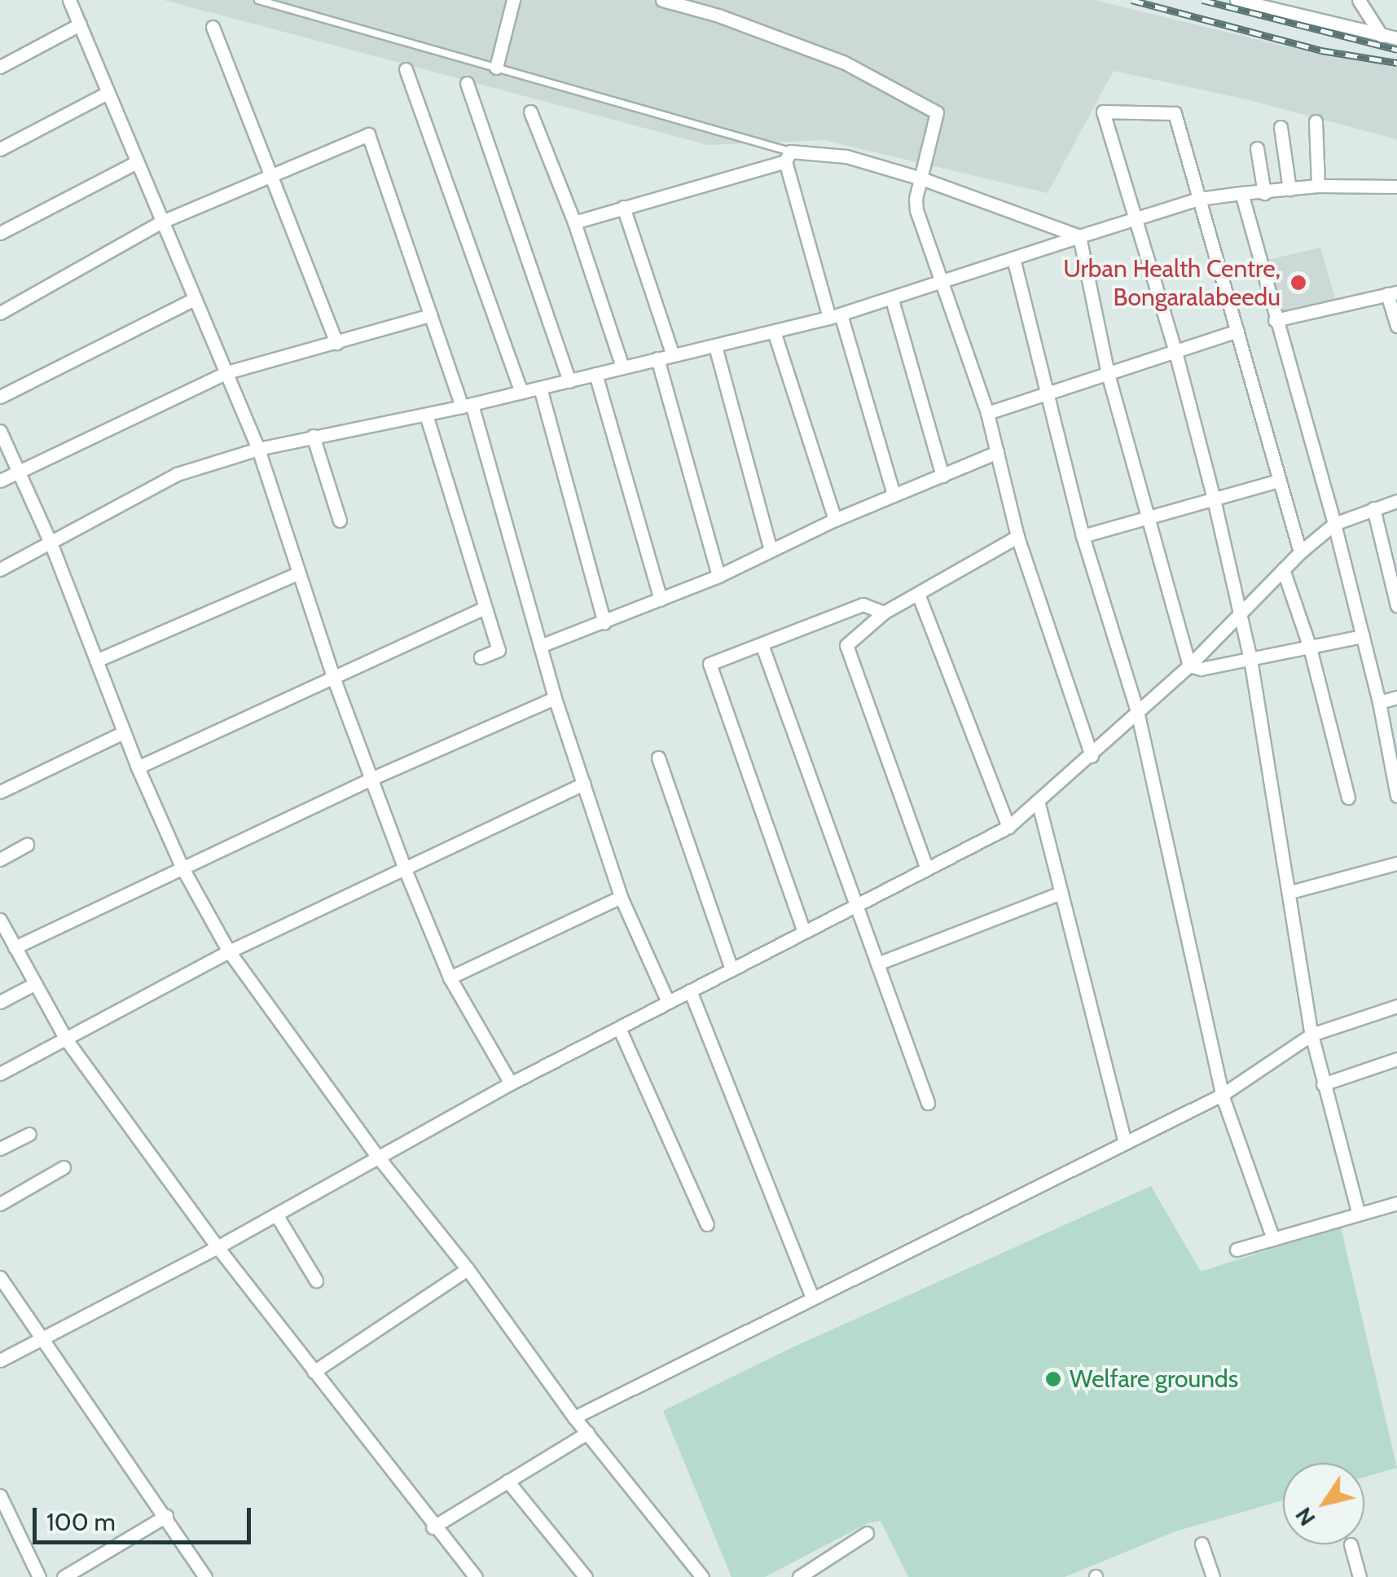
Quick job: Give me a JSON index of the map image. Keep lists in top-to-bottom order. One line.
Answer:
{"places":["Urban Health Centre, Bongaralabeedu","Welfare grounds"],"scale_bar":"100 m","north":"bottom left"}
